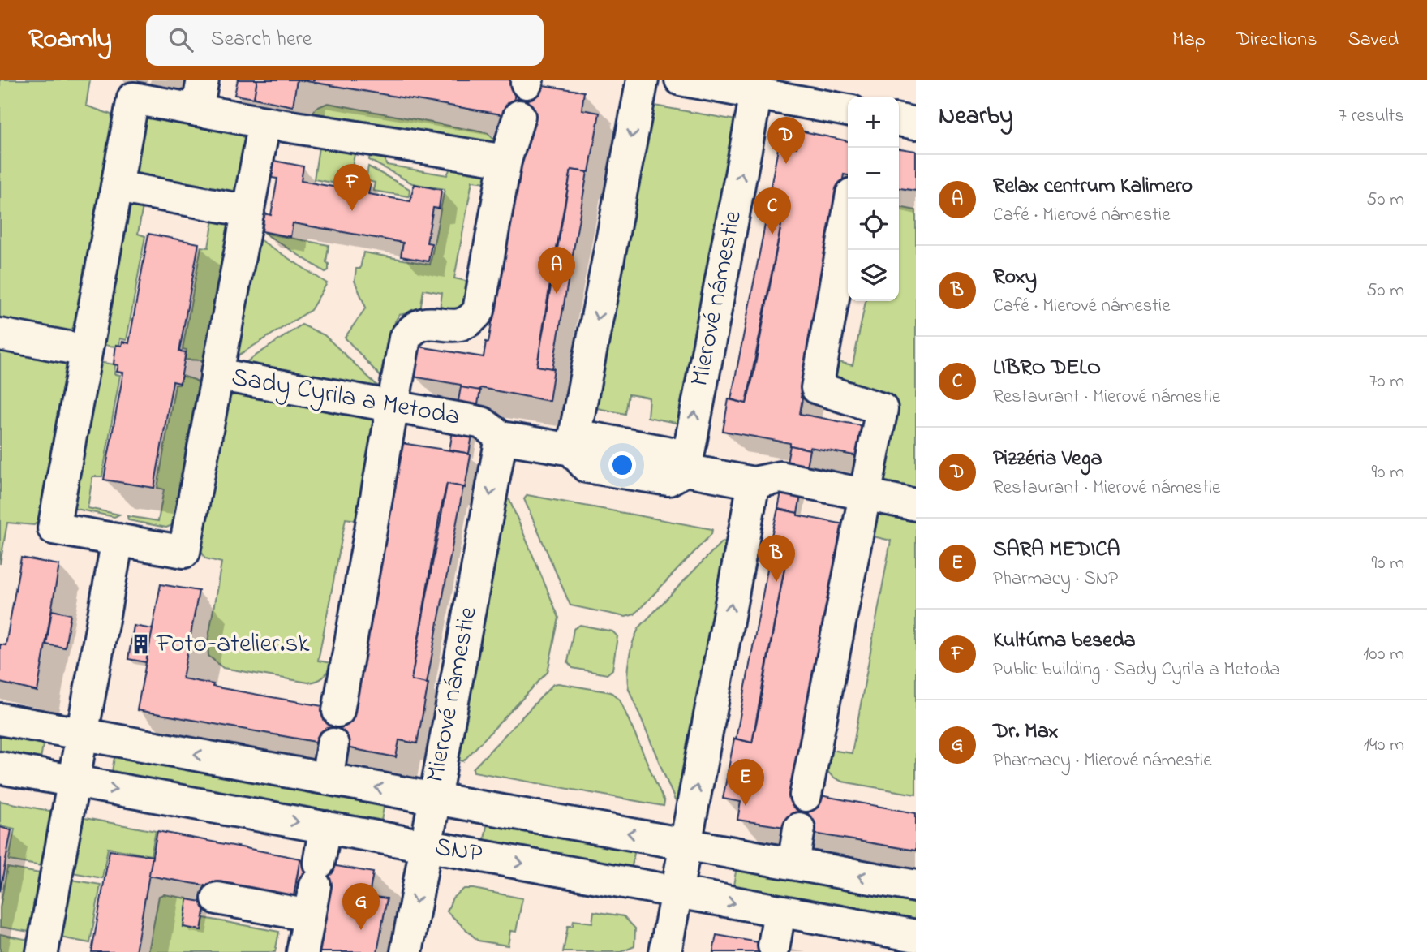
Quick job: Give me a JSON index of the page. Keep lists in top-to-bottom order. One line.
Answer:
{"streets":{"street":["Mierové námestie","Sady Cyrila a Metoda","SNP"]},"crossings":[["Mierové námestie","Sady Cyrila a Metoda"],["Mierové námestie","SNP"]],"places":{"building":["Foto-atelier.sk"]},"page":{"header":"Roamly","search":"Search here","nav":["Map","Directions","Saved"],"heading":["Nearby","7 results"],"map_buttons":["+","−"],"pins":["D","F","C","A","B","E","G"],"list":[{"mark":"A","name":"Relax centrum Kalimero","note":"Café · Mierové námestie","value":"50 m"},{"mark":"B","name":"Roxy","note":"Café · Mierové námestie","value":"50 m"},{"mark":"C","name":"LIBRO DELO","note":"Restaurant · Mierové námestie","value":"70 m"},{"mark":"D","name":"Pizzéria Vega","note":"Restaurant · Mierové námestie","value":"90 m"},{"mark":"E","name":"SARA MEDICA","note":"Pharmacy · SNP","value":"90 m"},{"mark":"F","name":"Kultúrna beseda","note":"Public building · Sady Cyrila a Metoda","value":"100 m"},{"mark":"G","name":"Dr. Max","note":"Pharmacy · Mierové námestie","value":"140 m"}]}}
